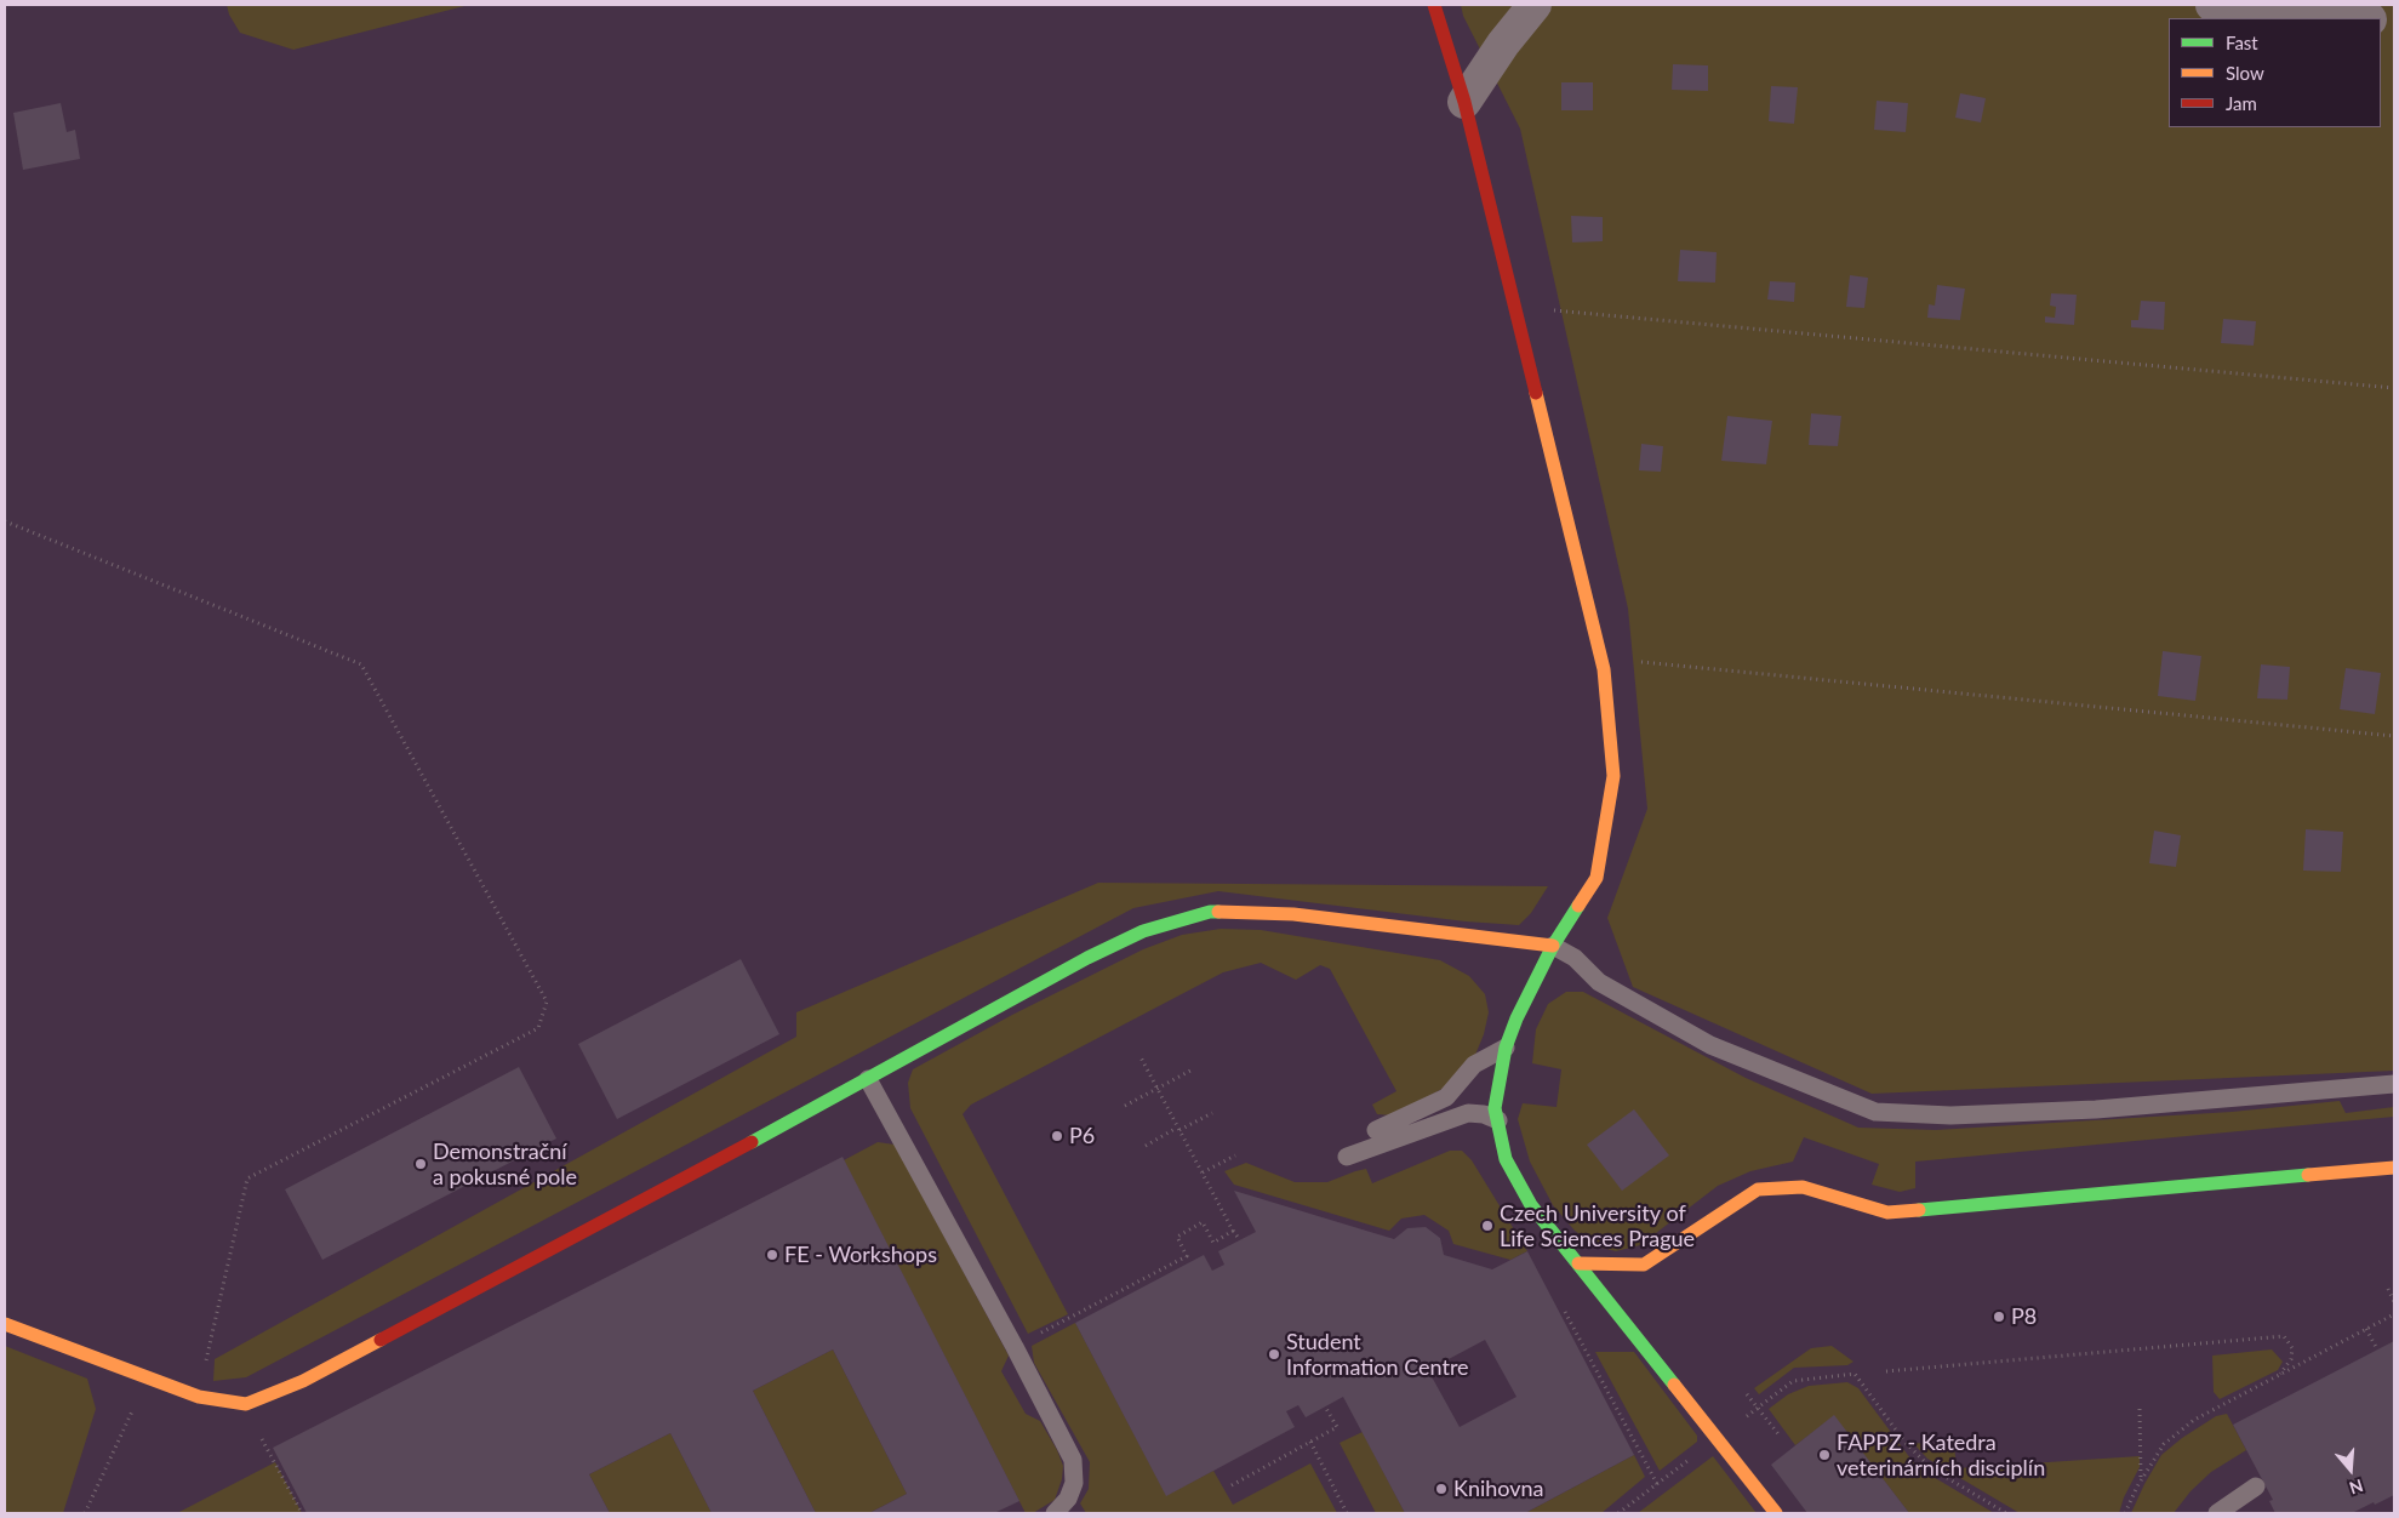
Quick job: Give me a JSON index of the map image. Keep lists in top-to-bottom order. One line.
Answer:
{"places":["P6","Demonstrační a pokusné pole","Czech University of Life Sciences Prague","FE - Workshops","P8","Student Information Centre","FAPPZ - Katedra veterinárních disciplín","Knihovna"],"legend":["Fast","Slow","Jam"],"north":"bottom"}
